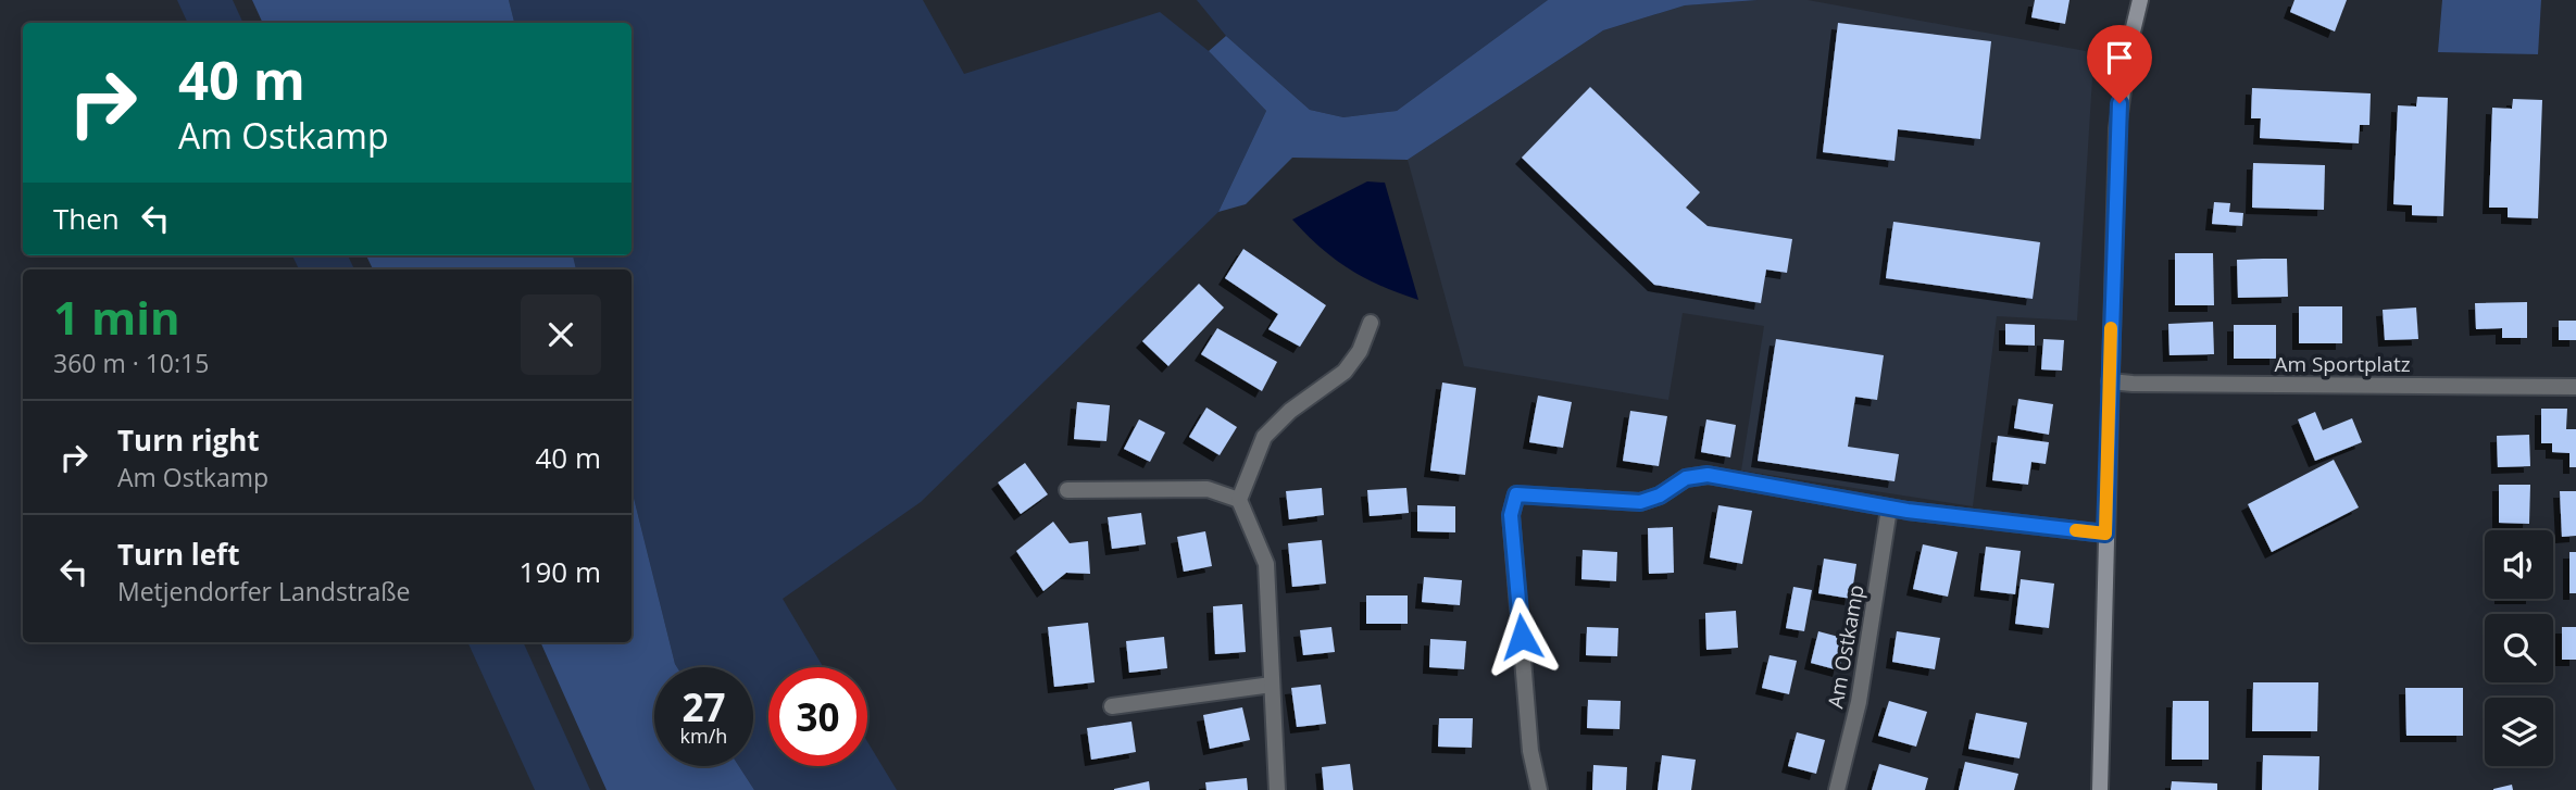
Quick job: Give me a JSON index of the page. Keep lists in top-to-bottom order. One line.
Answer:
{"streets":{"street":["Am Sportplatz","Am Ostkamp"]},"page":{"turn":["40 m","Am Ostkamp"],"then":"Then","heading":["1 min","360 m · 10:15"],"list":[{"name":"Turn right","note":"Am Ostkamp","value":"40 m"},{"name":"Turn left","note":"Metjendorfer Landstraße","value":"190 m"}],"speed":"27 km/h","limit":"30"}}
